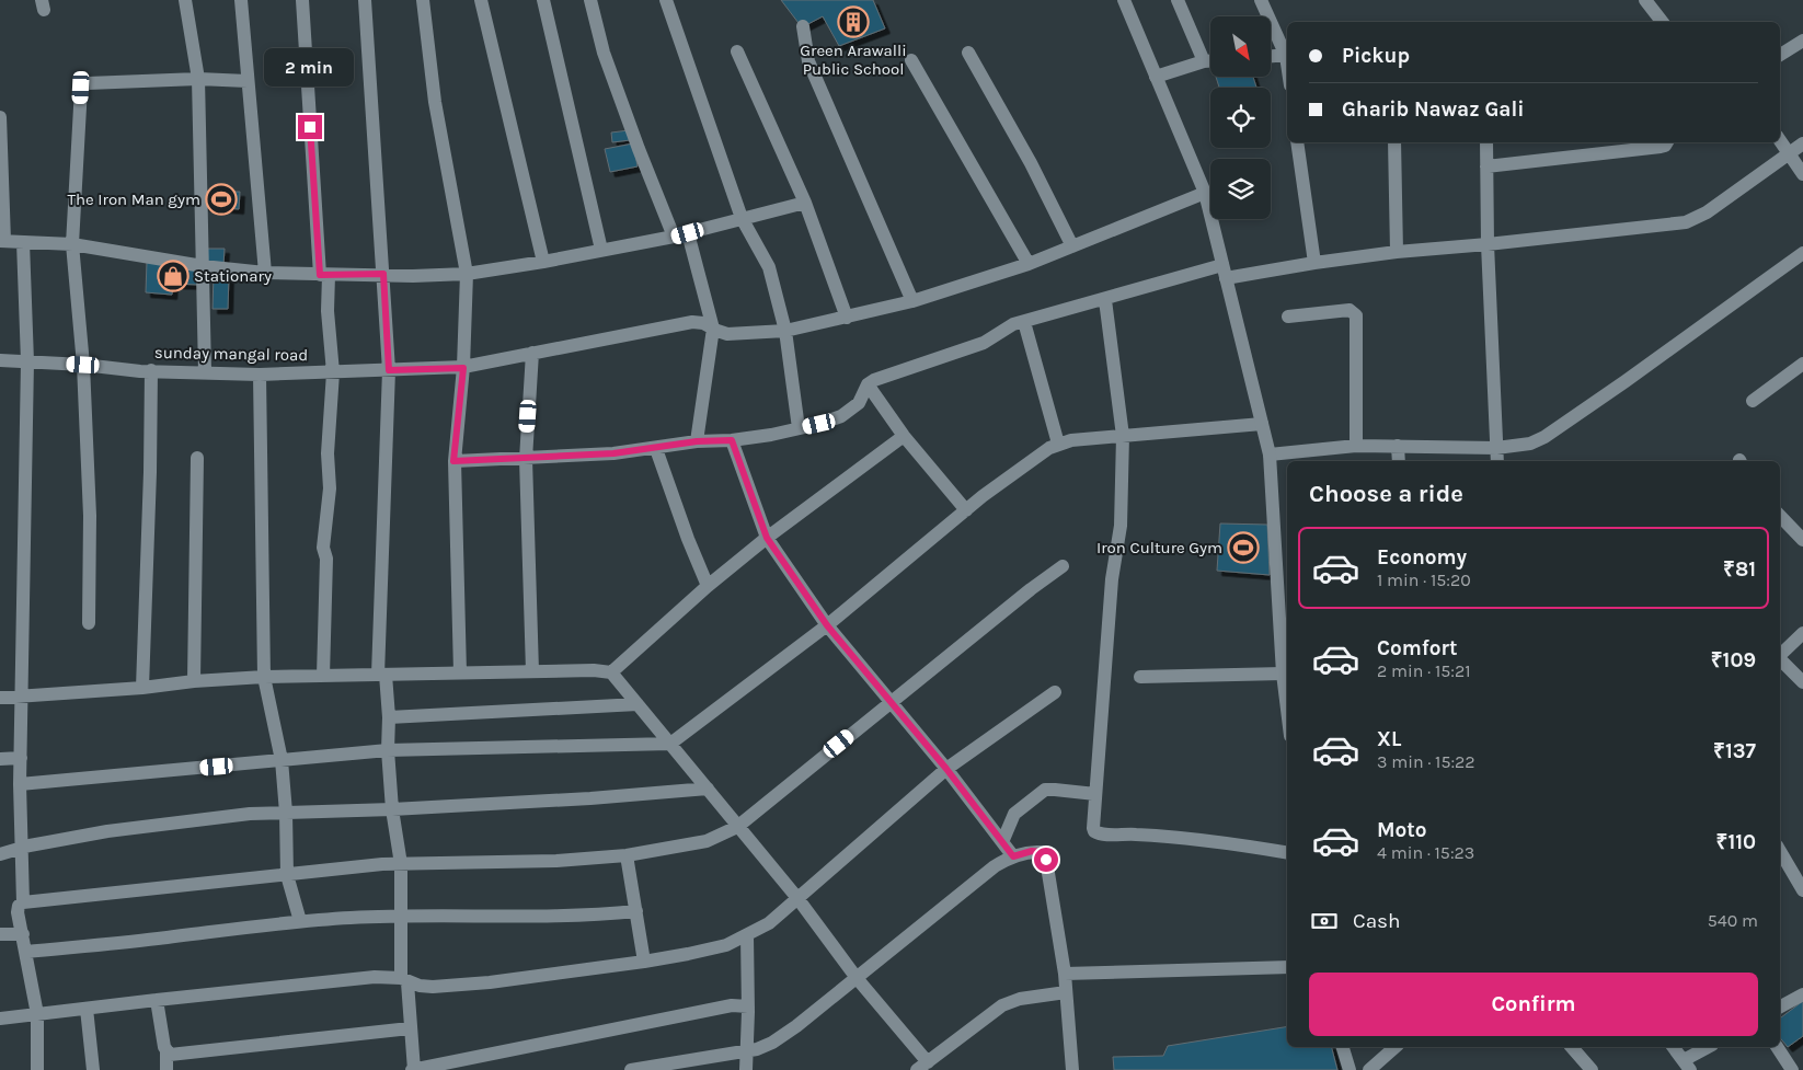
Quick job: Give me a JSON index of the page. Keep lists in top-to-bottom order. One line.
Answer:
{"streets":{"street":["sunday mangal road"]},"places":{"building":["Green Arawalli Public School"],"sports":["The Iron Man gym","Iron Culture Gym"],"shop":["Stationary"]},"north":"bottom right","page":{"banner":["Pickup","Gharib Nawaz Gali"],"bubble":"2 min","heading":"Choose a ride","list":[{"name":"Economy","note":"1 min · 15:20","value":"₹81"},{"name":"Comfort","note":"2 min · 15:21","value":"₹109"},{"name":"XL","note":"3 min · 15:22","value":"₹137"},{"name":"Moto","note":"4 min · 15:23","value":"₹110"}],"pay":["Cash","540 m"],"buttons":"Confirm"}}
